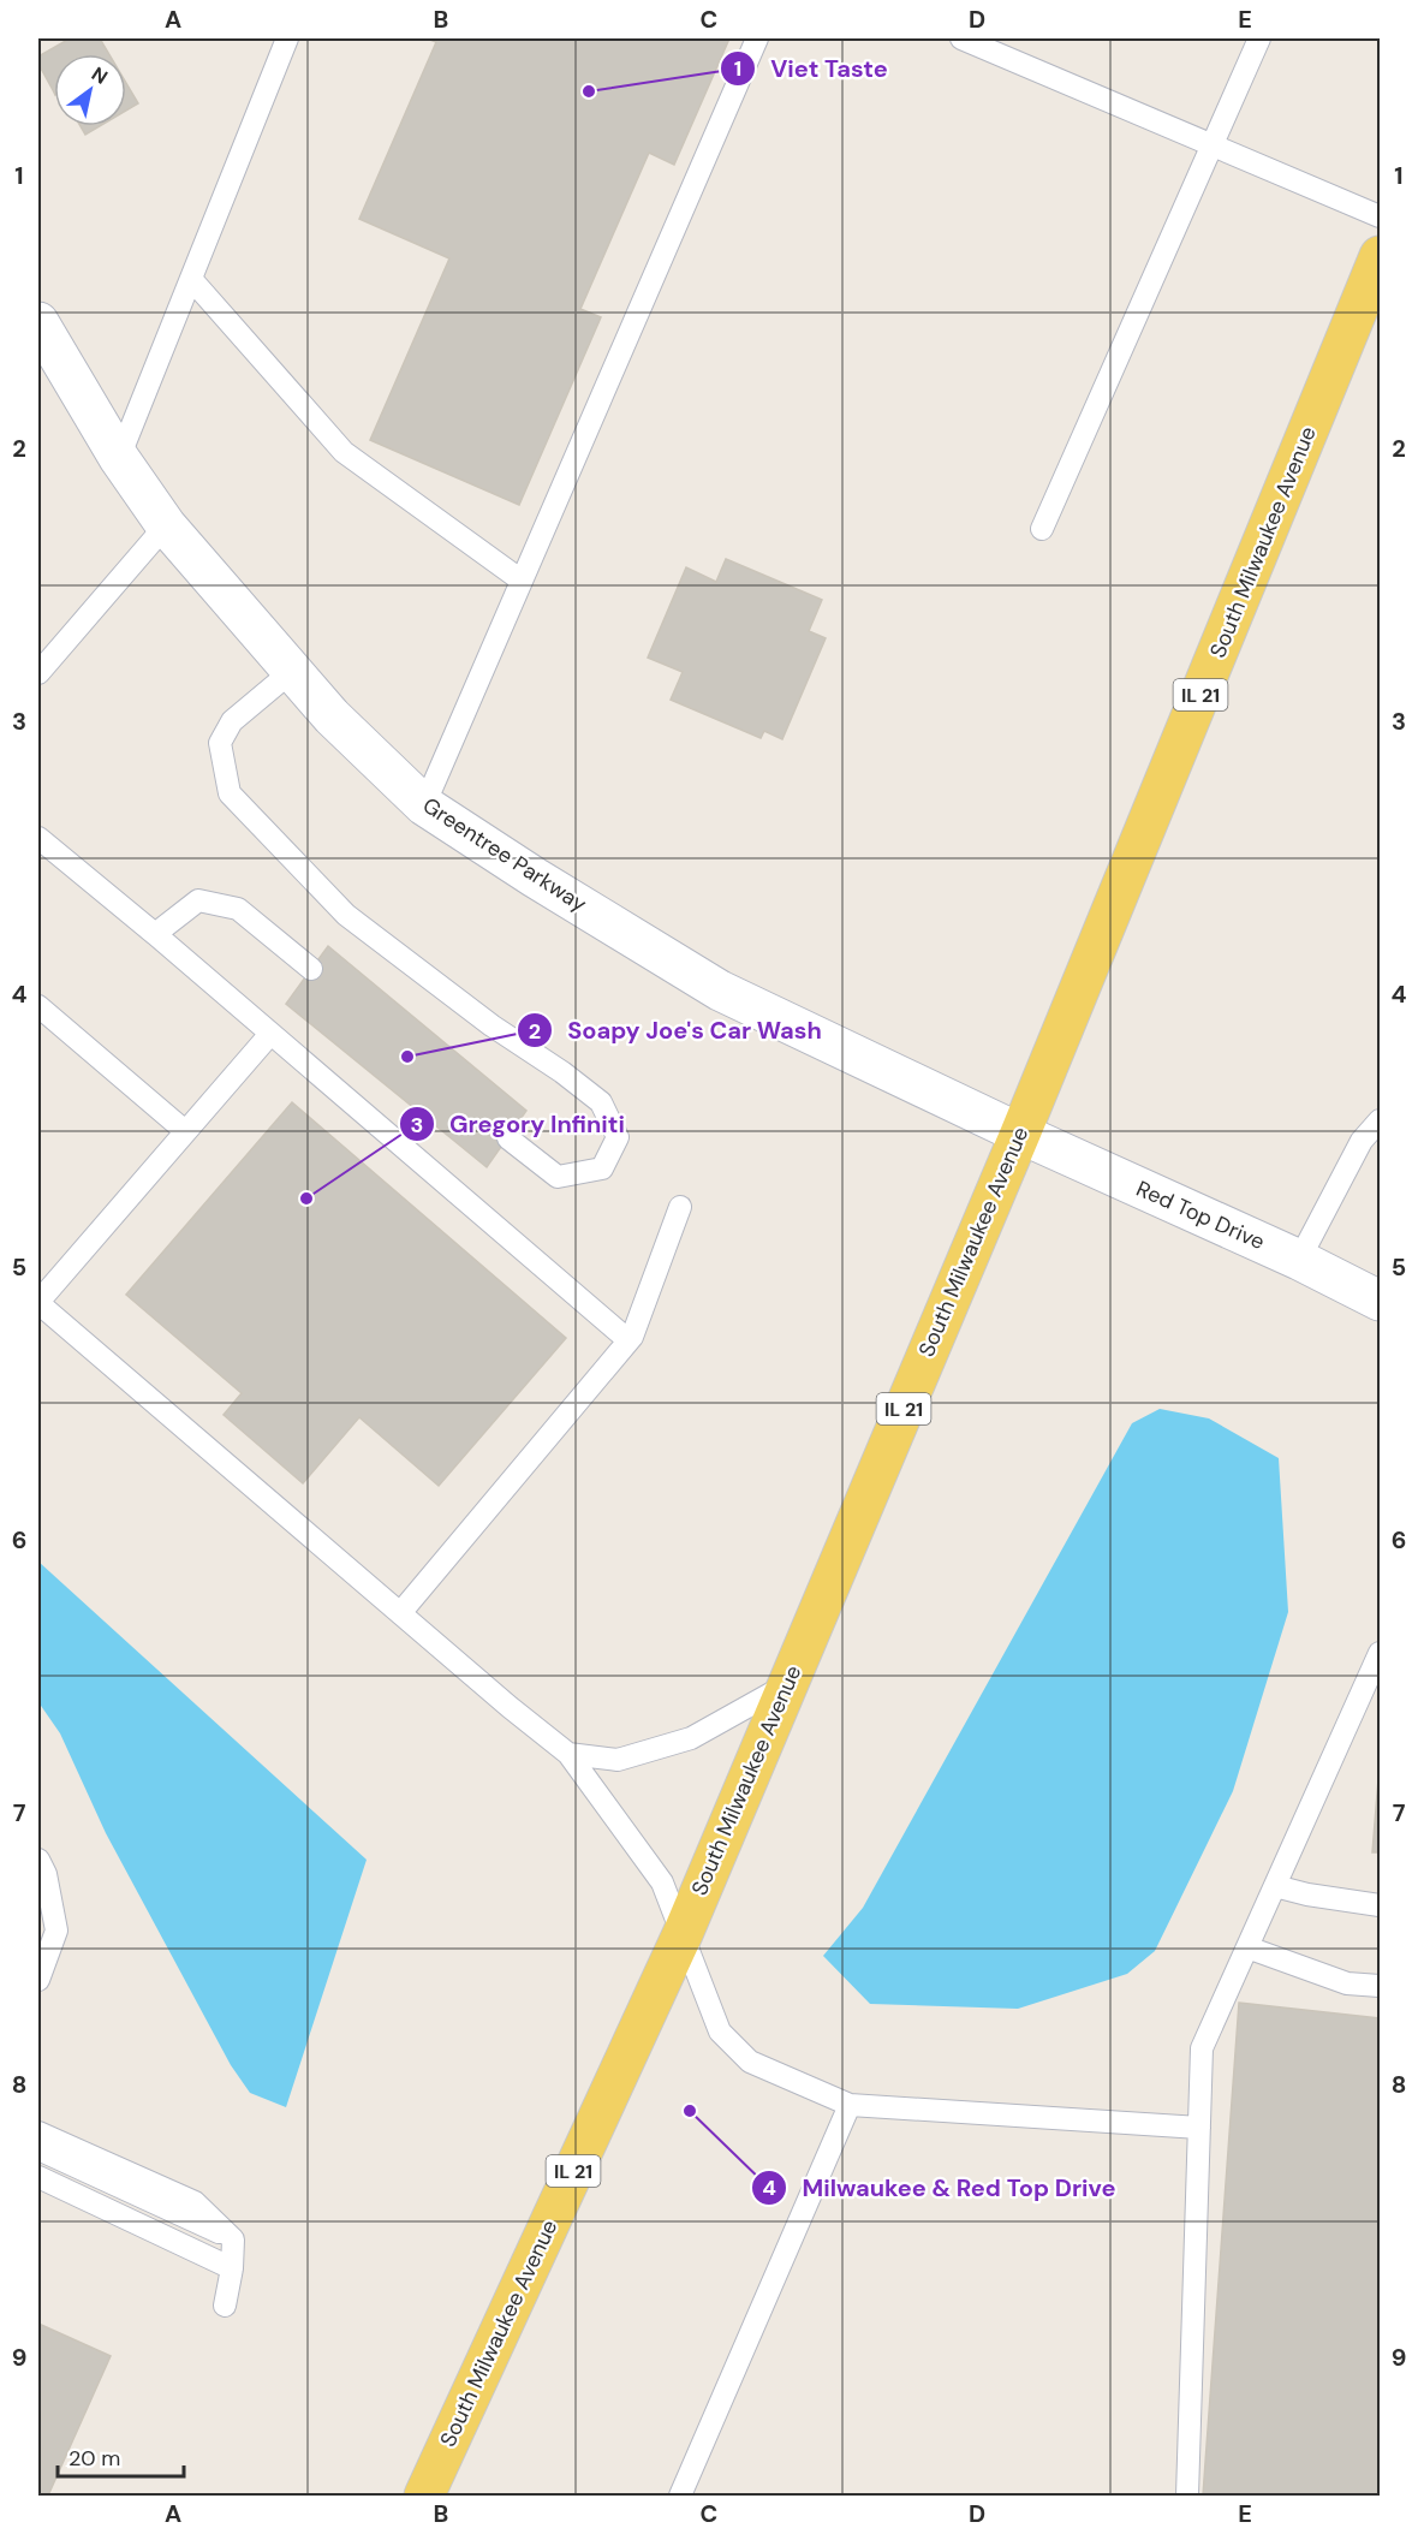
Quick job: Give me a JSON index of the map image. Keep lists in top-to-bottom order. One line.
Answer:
{"streets":{"main road":["South Milwaukee Avenue","IL 21"],"street":["Greentree Parkway","Red Top Drive"]},"crossings":[["South Milwaukee Avenue","Greentree Parkway"],["South Milwaukee Avenue","Red Top Drive"],["Greentree Parkway","Red Top Drive"]],"places":["Viet Taste","Soapy Joe's Car Wash","Gregory Infiniti","Milwaukee & Red Top Drive"],"scale_bar":"20 m","north":"top right","grid":{"columns":["A","B","C","D","E"],"rows":["1","2","3","4","5","6","7","8","9"]}}
